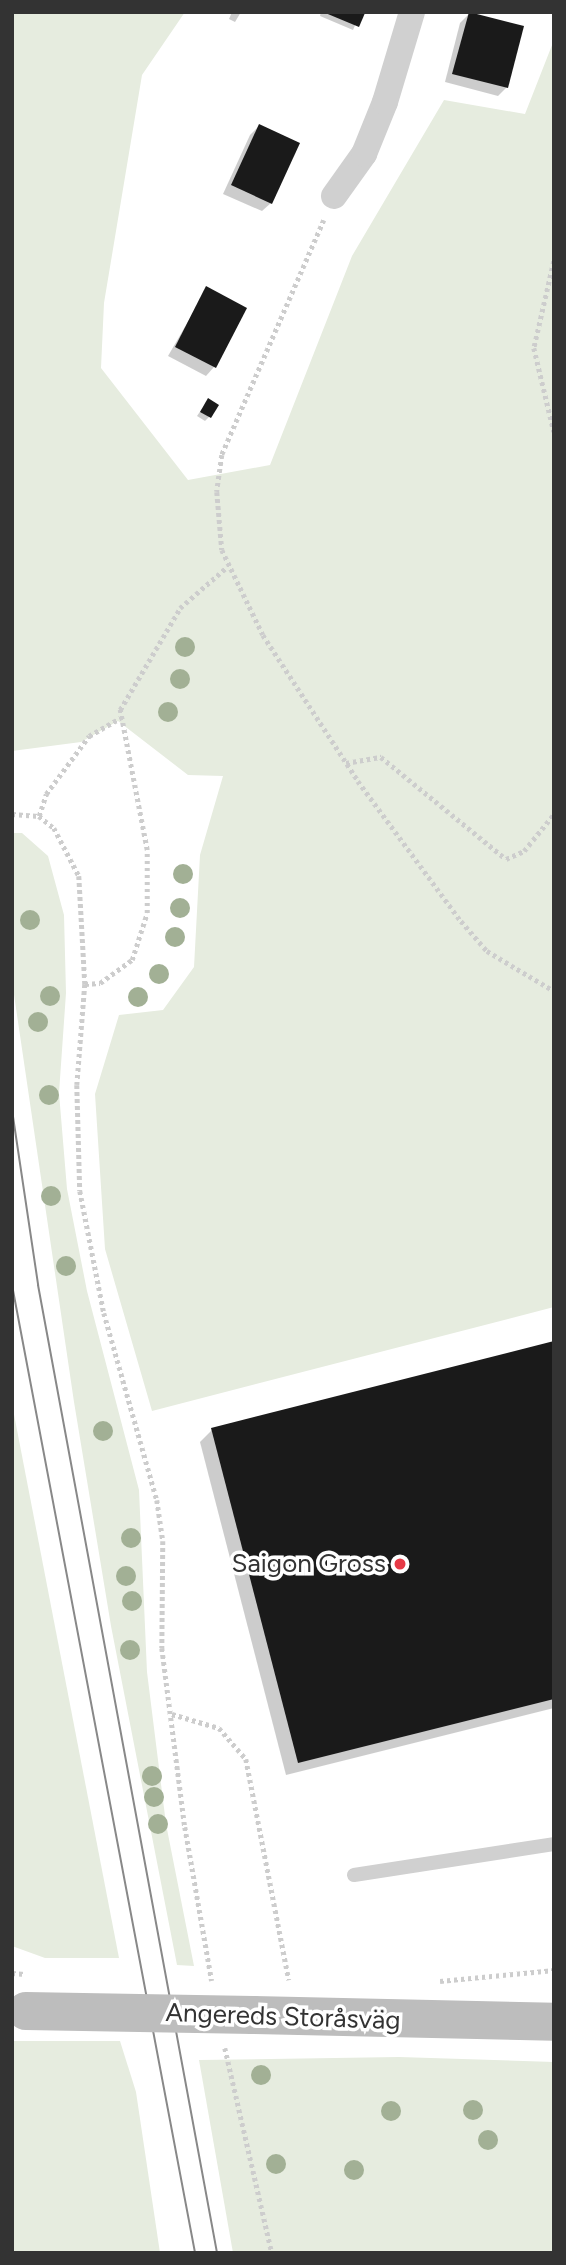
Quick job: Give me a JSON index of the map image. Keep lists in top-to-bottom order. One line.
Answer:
{"streets":{"street":["Angereds Storåsväg"]},"places":["Saigon Gross"]}
